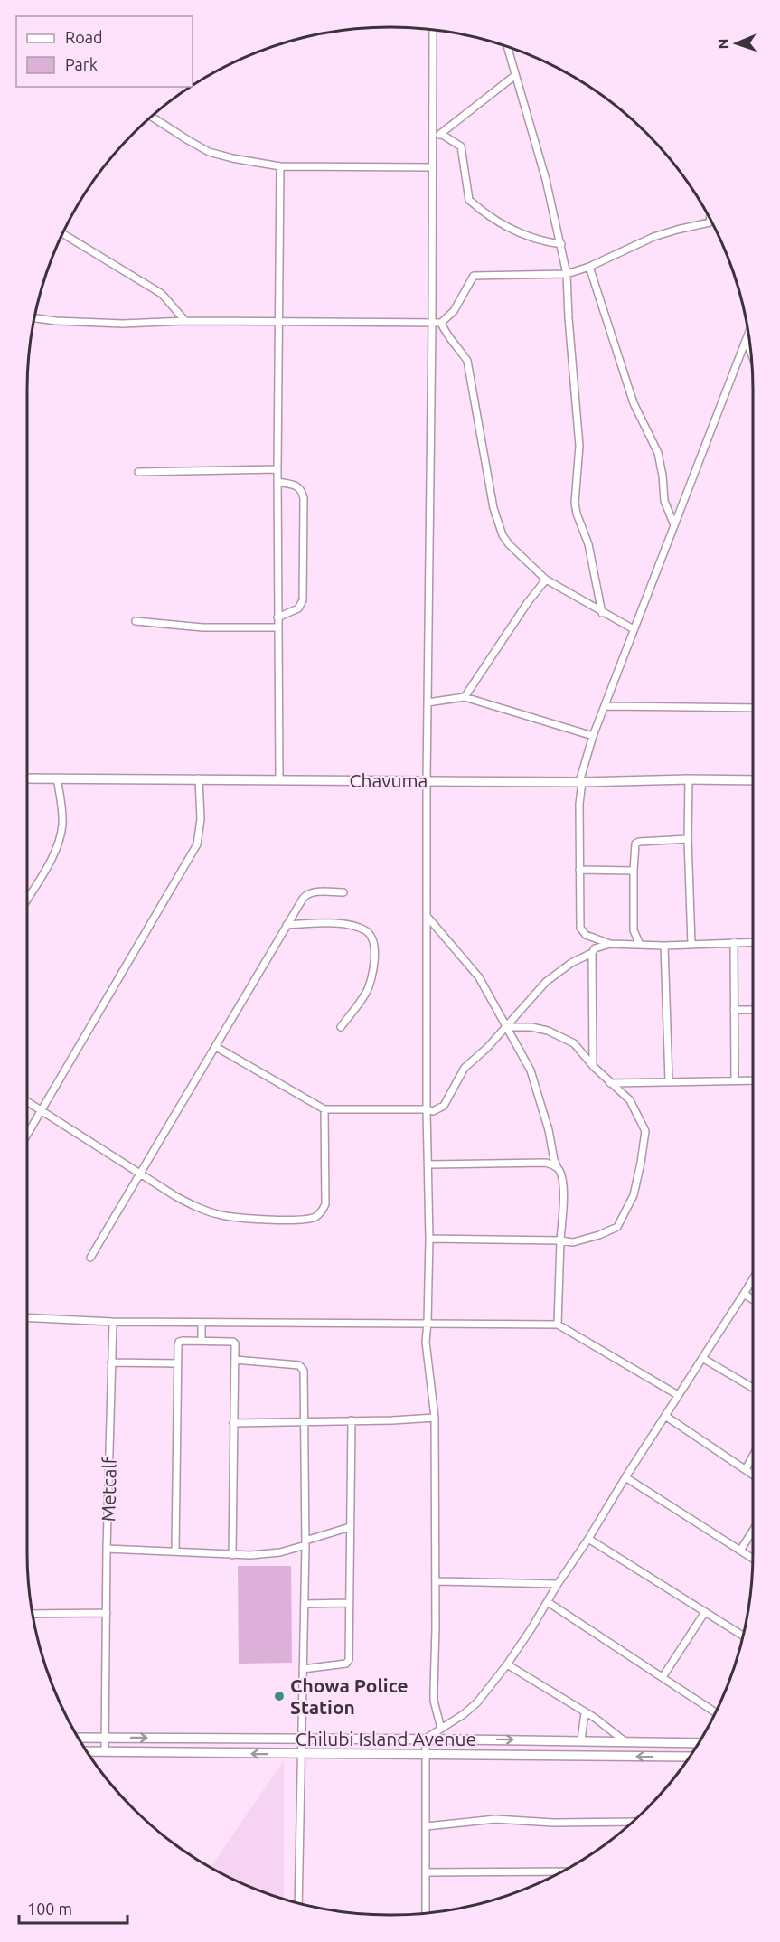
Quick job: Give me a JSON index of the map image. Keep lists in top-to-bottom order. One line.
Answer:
{"streets":{"street":["Chavuma","Metcalf","Chilubi Island Avenue"]},"crossings":[["Metcalf","Chilubi Island Avenue"]],"places":["Chowa Police Station"],"legend":["Road","Park"],"scale_bar":"100 m","north":"left"}
